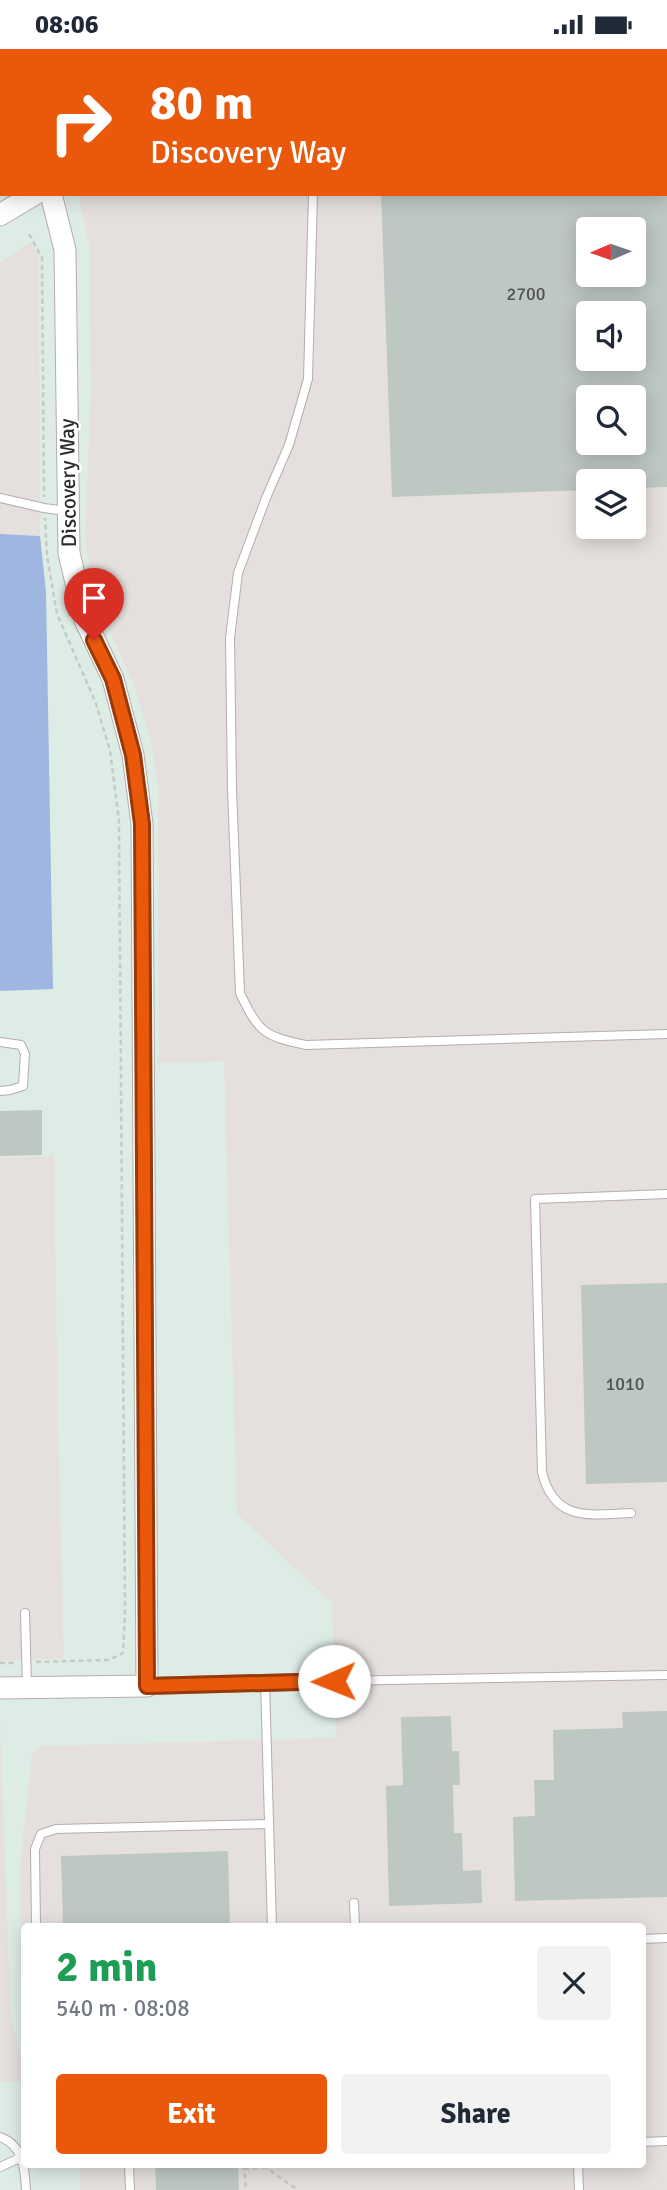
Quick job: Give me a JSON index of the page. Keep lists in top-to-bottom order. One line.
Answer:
{"streets":{"street":["Discovery Way"]},"house_numbers":["2700","1010"],"north":"left","page":{"status":"08:06","turn":["80 m","Discovery Way"],"heading":["2 min","540 m · 08:08"],"buttons":["Exit","Share"]}}
